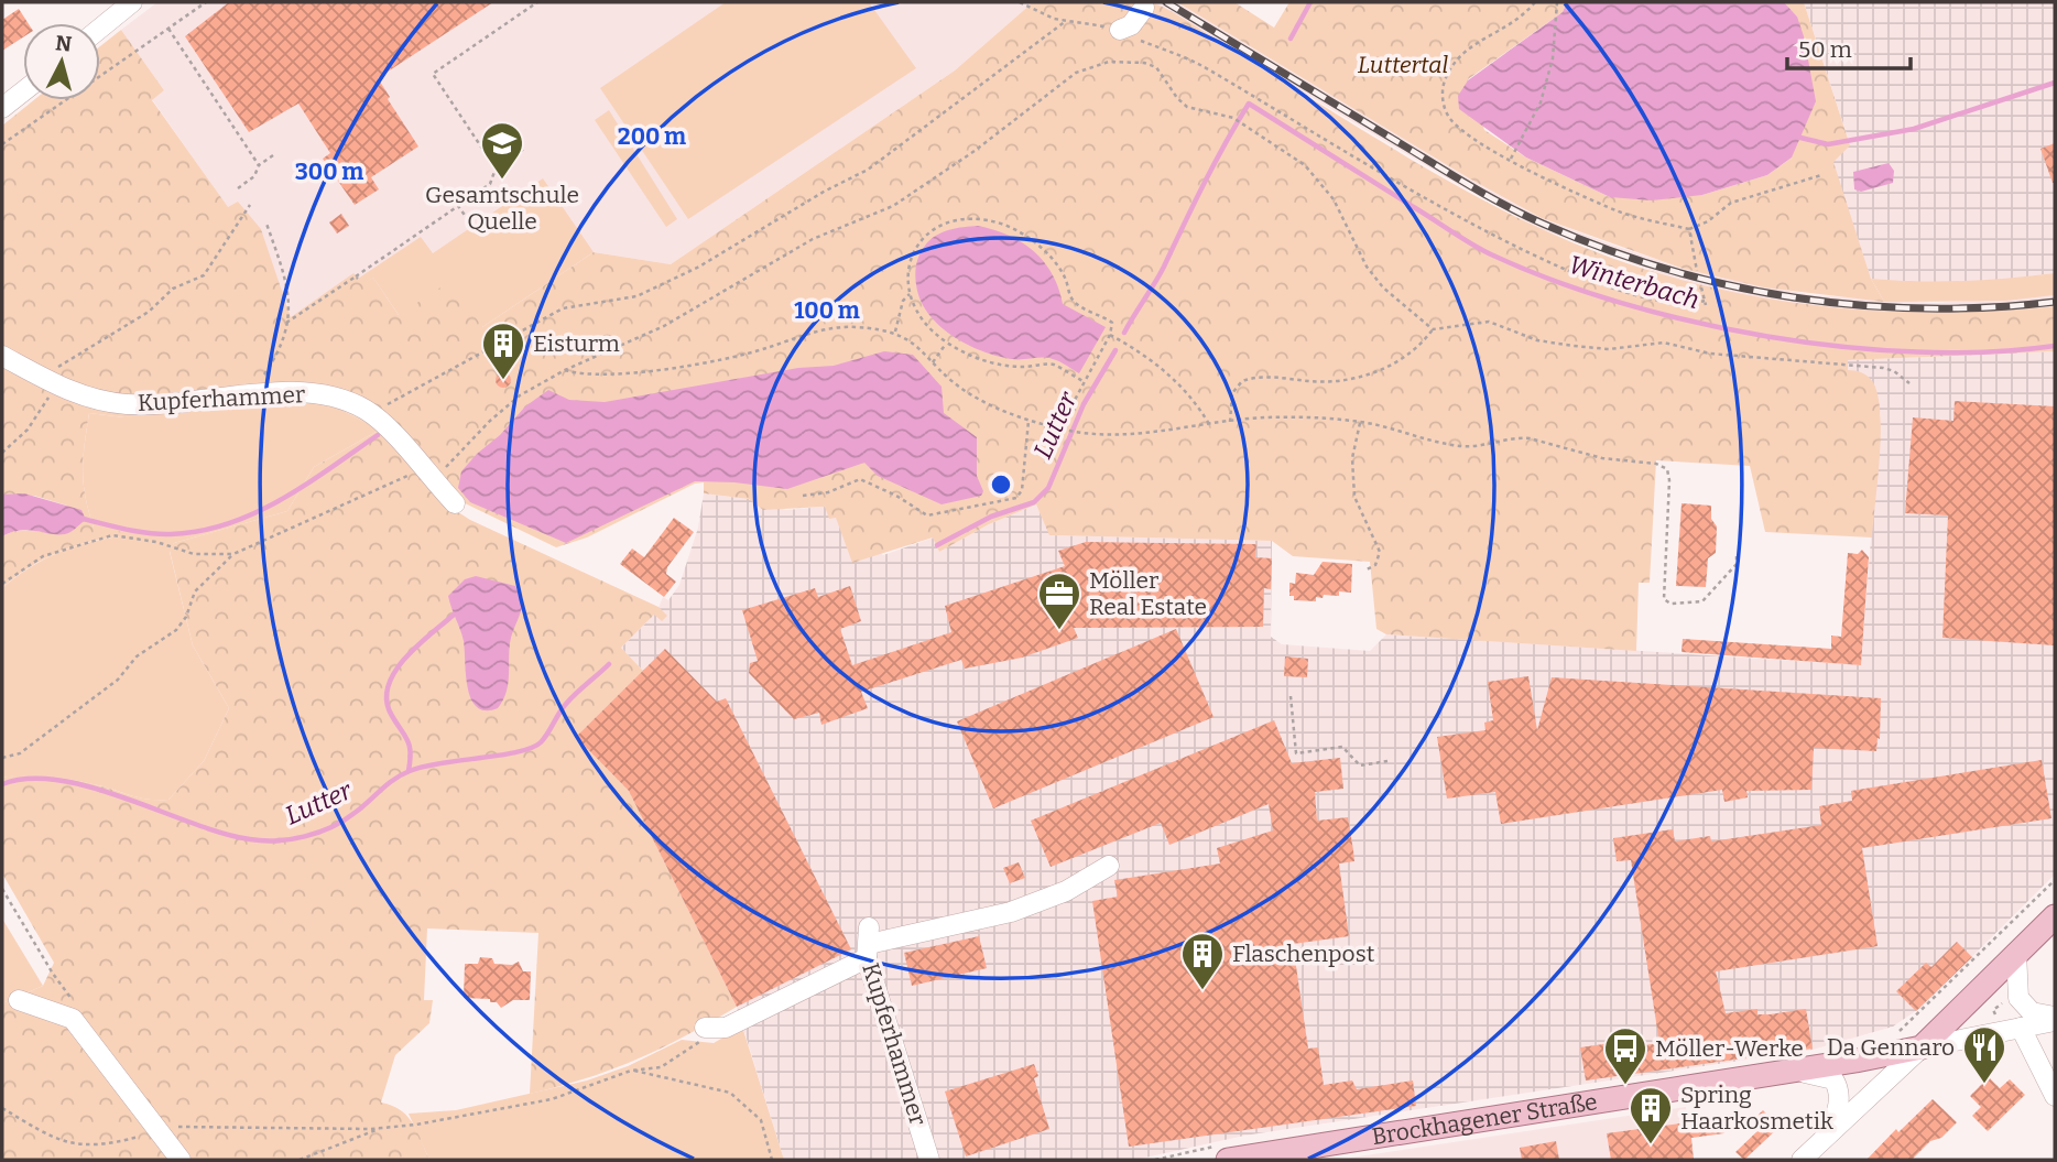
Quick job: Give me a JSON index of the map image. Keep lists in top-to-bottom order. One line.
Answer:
{"streets":{"main road":["Brockhagener Straße"],"street":["Kupferhammer"]},"water":["Winterbach","Lutter"],"parks":["Luttertal"],"places":{"school or university":["Gesamtschule Quelle"],"building":["Eisturm","Flaschenpost","Spring Haarkosmetik"],"office":["Möller Real Estate"],"restaurant":["Da Gennaro"],"bus stop":["Möller-Werke"]},"scale_bar":"50 m","north":"top","rings":["200 m","300 m","100 m"]}
